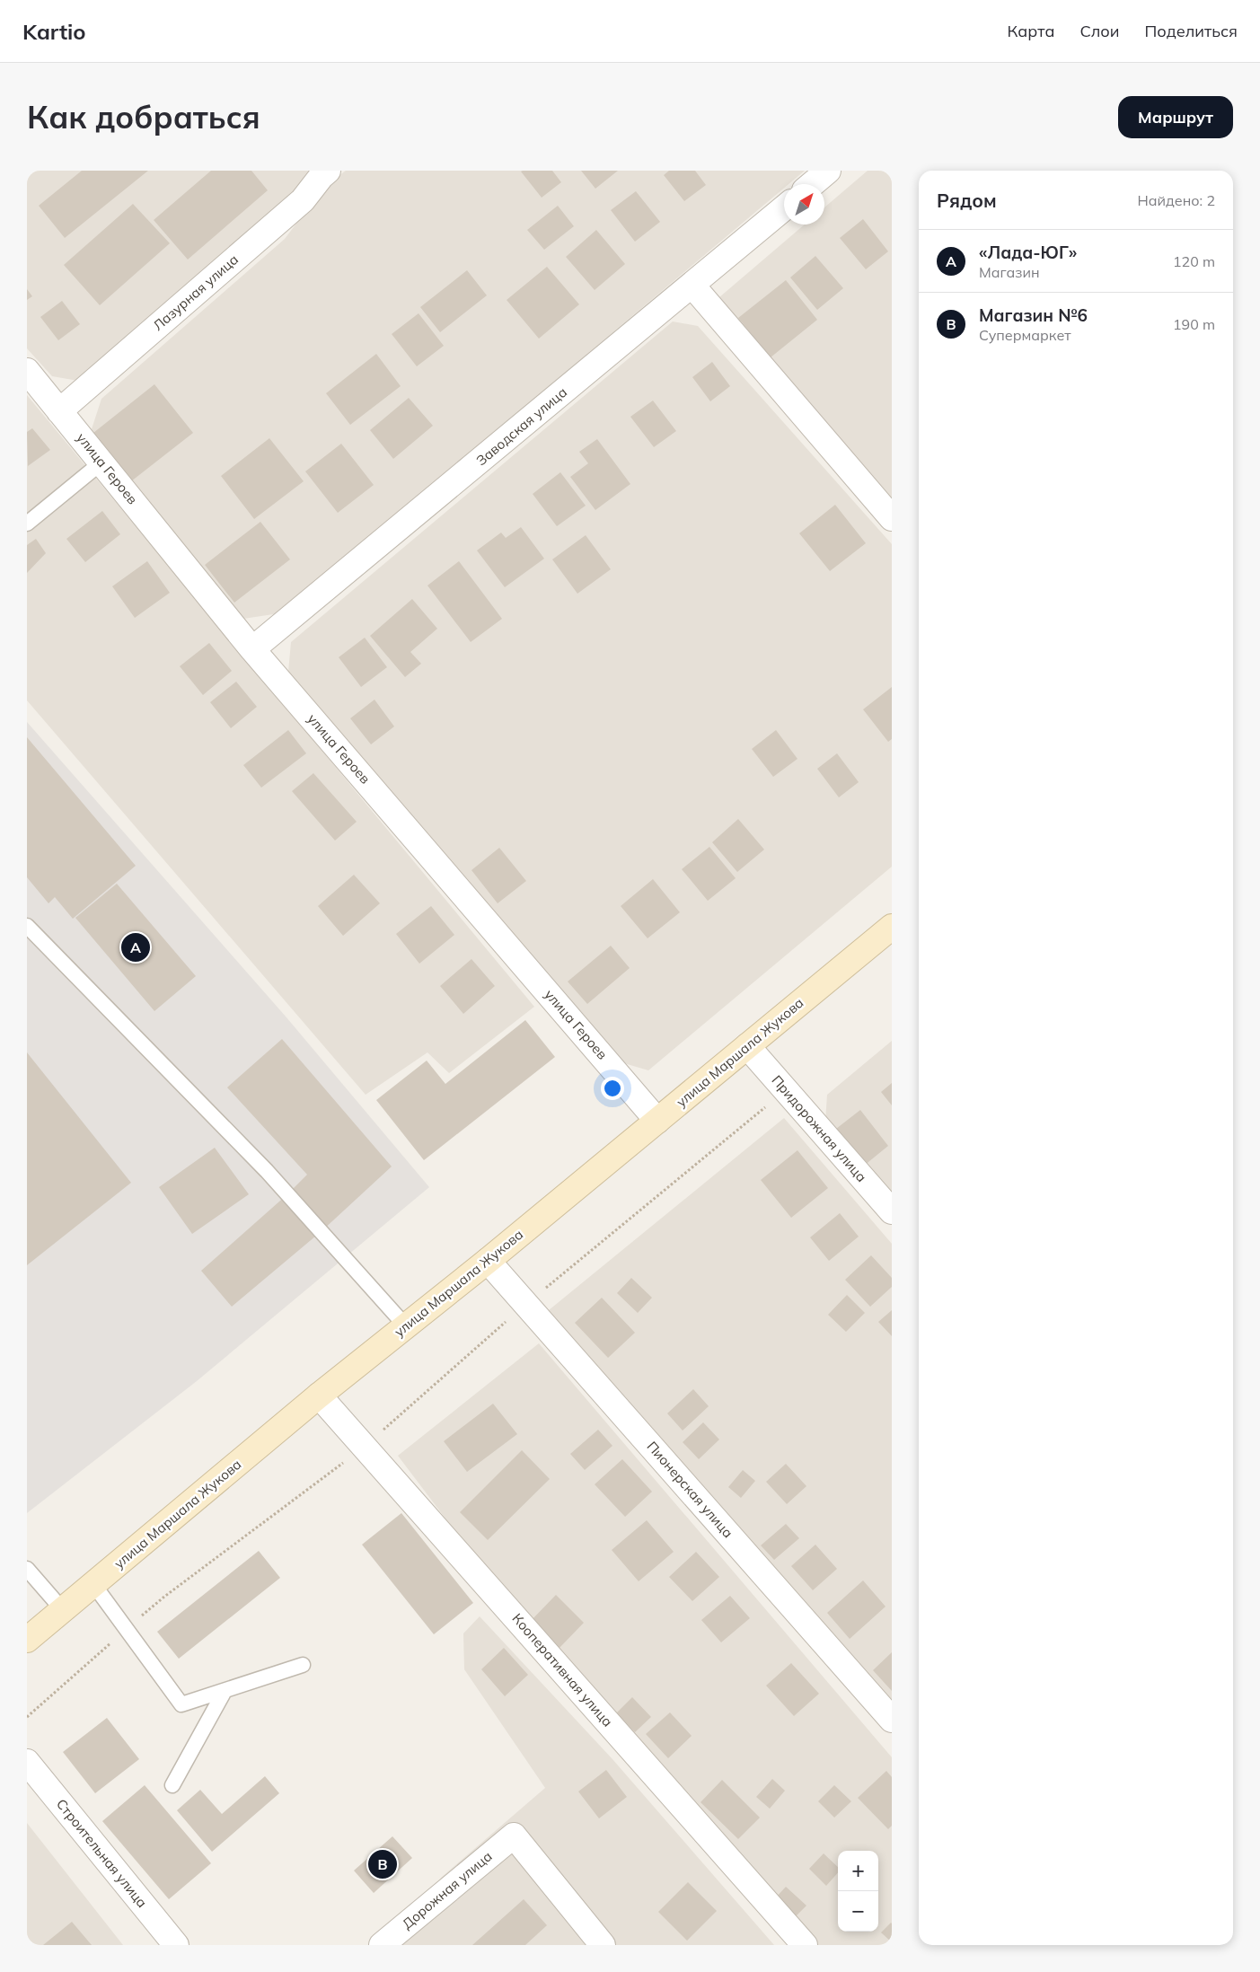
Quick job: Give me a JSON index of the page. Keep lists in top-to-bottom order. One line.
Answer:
{"streets":{"main road":["улица Маршала Жукова"],"street":["Лазурная улица","Заводская улица","улица Героев","Придорожная улица","Пионерская улица","Кооперативная улица","Строительная улица","Дорожная улица"]},"crossings":[["Лазурная улица","улица Героев"],["Заводская улица","улица Героев"],["улица Героев","улица Маршала Жукова"],["улица Маршала Жукова","Придорожная улица"],["улица Маршала Жукова","Пионерская улица"],["улица Маршала Жукова","Кооперативная улица"]],"north":"top right","page":{"header":"Kartio","nav":["Карта","Слои","Поделиться"],"buttons":"Маршрут","title":"Как добраться","heading":["Рядом","Найдено: 2"],"list":[{"mark":"A","name":"«Лада-ЮГ»","note":"Магазин","value":"120 m"},{"mark":"B","name":"Магазин №6","note":"Супермаркет","value":"190 m"}],"pins":["A","B"],"map_buttons":["+","−"]}}
